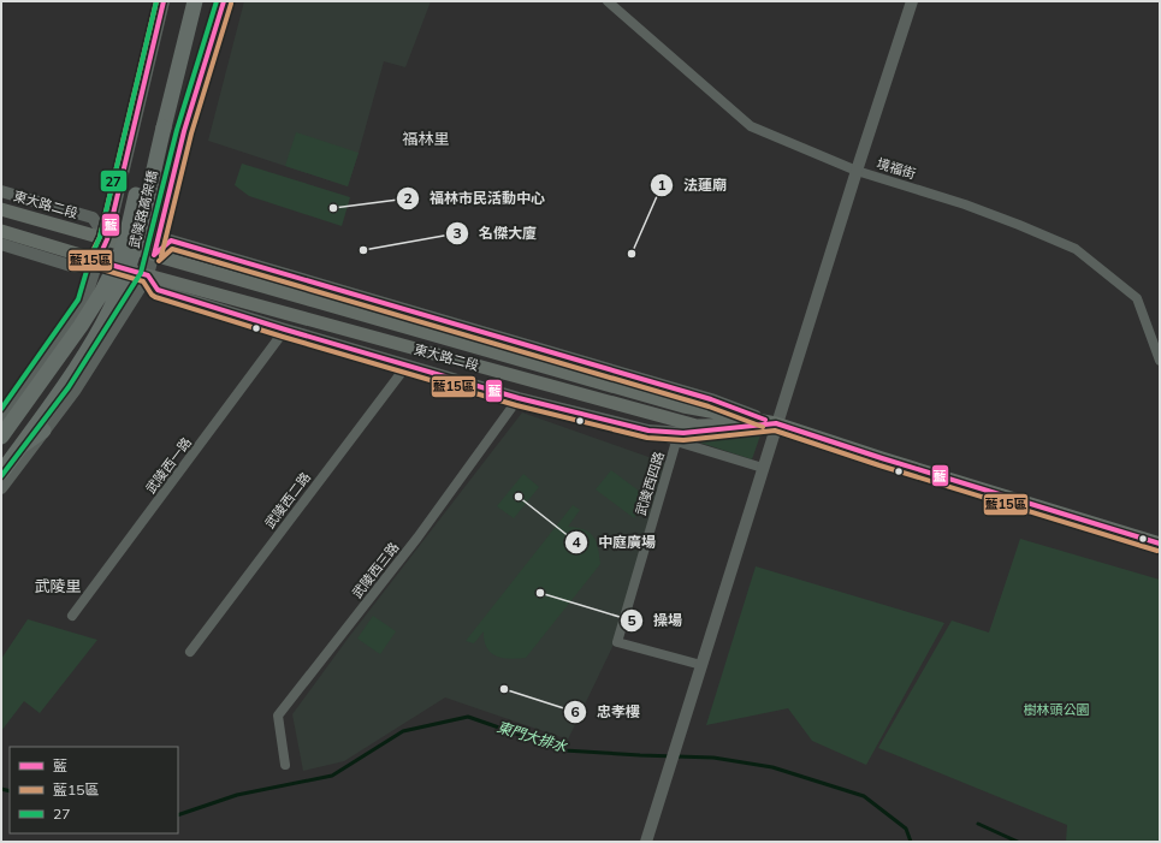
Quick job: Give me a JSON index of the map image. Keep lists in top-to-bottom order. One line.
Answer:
{"streets":{"highway":["武陵路高架橋"],"main road":["東大路二段"],"street":["境福街","武陵西一路","武陵西四路","武陵西二路","武陵西三路"]},"crossings":[["東大路二段","武陵西一路"],["東大路二段","武陵西四路"],["東大路二段","武陵西二路"],["東大路二段","武陵西三路"]],"districts":["福林里","武陵里"],"water":["東門大排水"],"parks":["樹林頭公園"],"places":["福林市民活動中心","名傑大廈","法蓮廟","中庭廣場","操場","忠孝樓"],"lines":["transit line 藍","transit line 藍15區","transit line 27"],"legend":["藍","藍15區","27"]}
